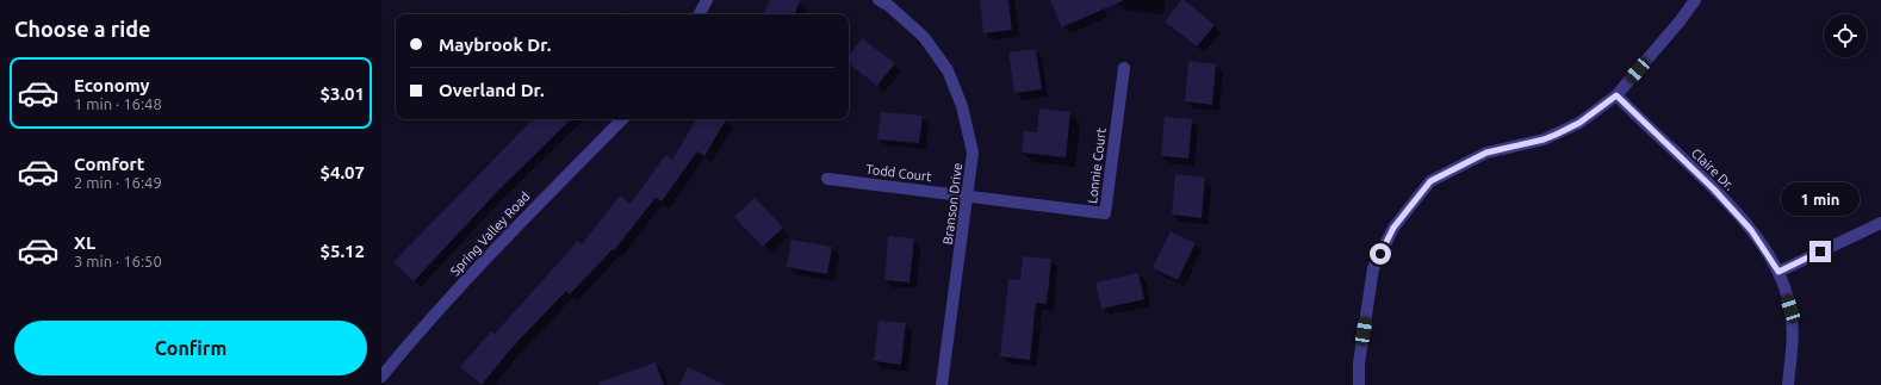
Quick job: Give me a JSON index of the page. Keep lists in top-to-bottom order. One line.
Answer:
{"streets":{"street":["Lonnie Court","Claire Dr.","Todd Court","Branson Drive","Spring Valley Road"]},"crossings":[["Lonnie Court","Todd Court"],["Lonnie Court","Branson Drive"],["Todd Court","Branson Drive"]],"page":{"heading":"Choose a ride","banner":["Maybrook Dr.","Overland Dr."],"list":[{"name":"Economy","note":"1 min · 16:48","value":"$3.01"},{"name":"Comfort","note":"2 min · 16:49","value":"$4.07"},{"name":"XL","note":"3 min · 16:50","value":"$5.12"}],"bubble":"1 min","buttons":"Confirm"}}
